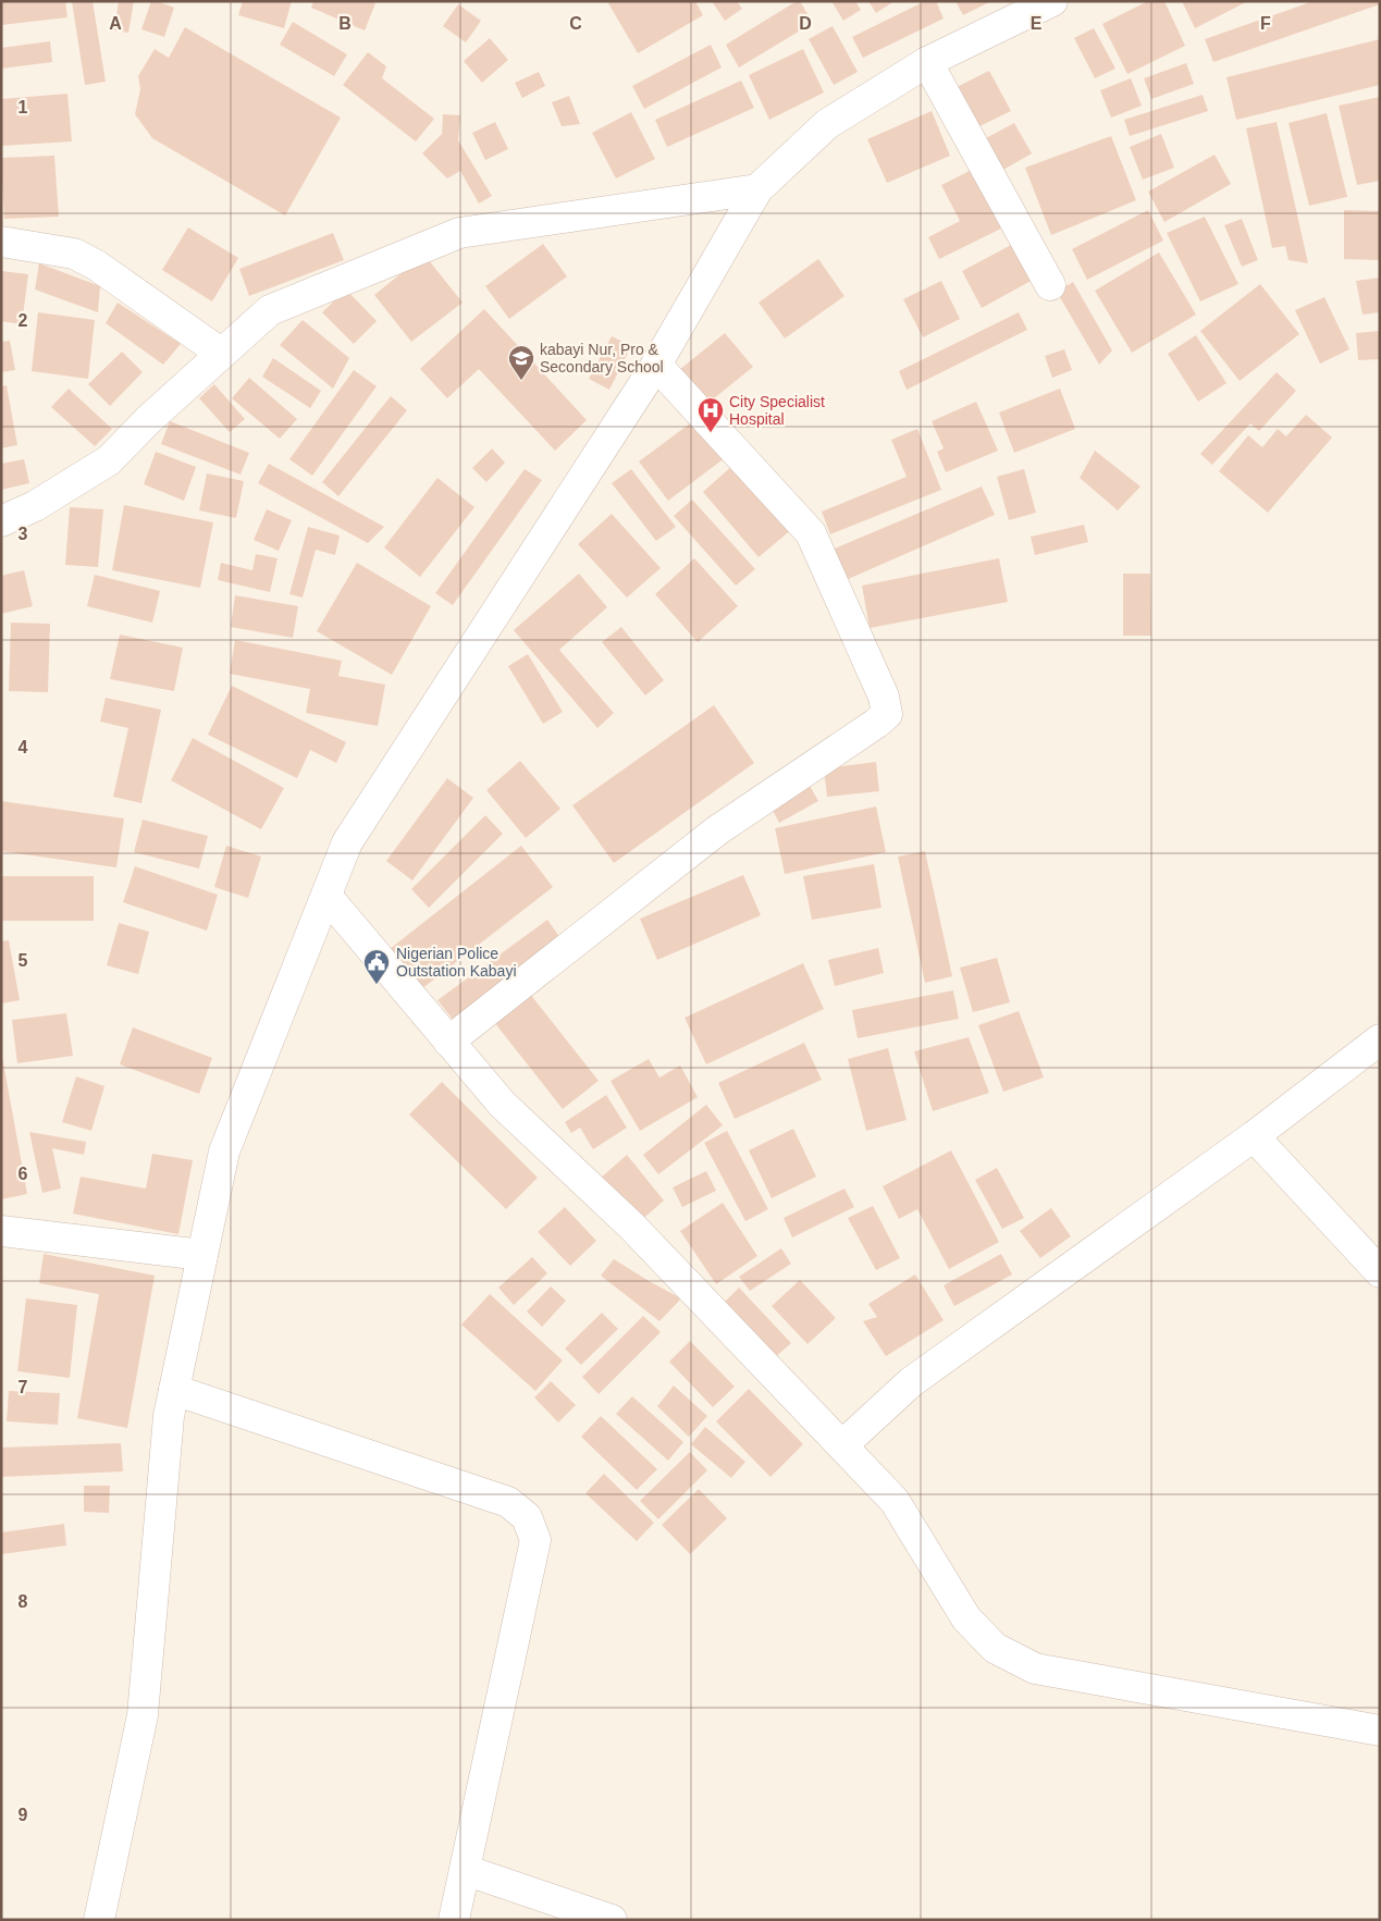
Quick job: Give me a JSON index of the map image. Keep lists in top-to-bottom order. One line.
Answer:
{"places":{"school or university":["kabayi Nur, Pro & Secondary School"],"hospital":["City Specialist Hospital"],"public building":["Nigerian Police Outstation Kabayi"]},"grid":{"columns":["A","B","C","D","E","F"],"rows":["1","2","3","4","5","6","7","8","9"]}}
